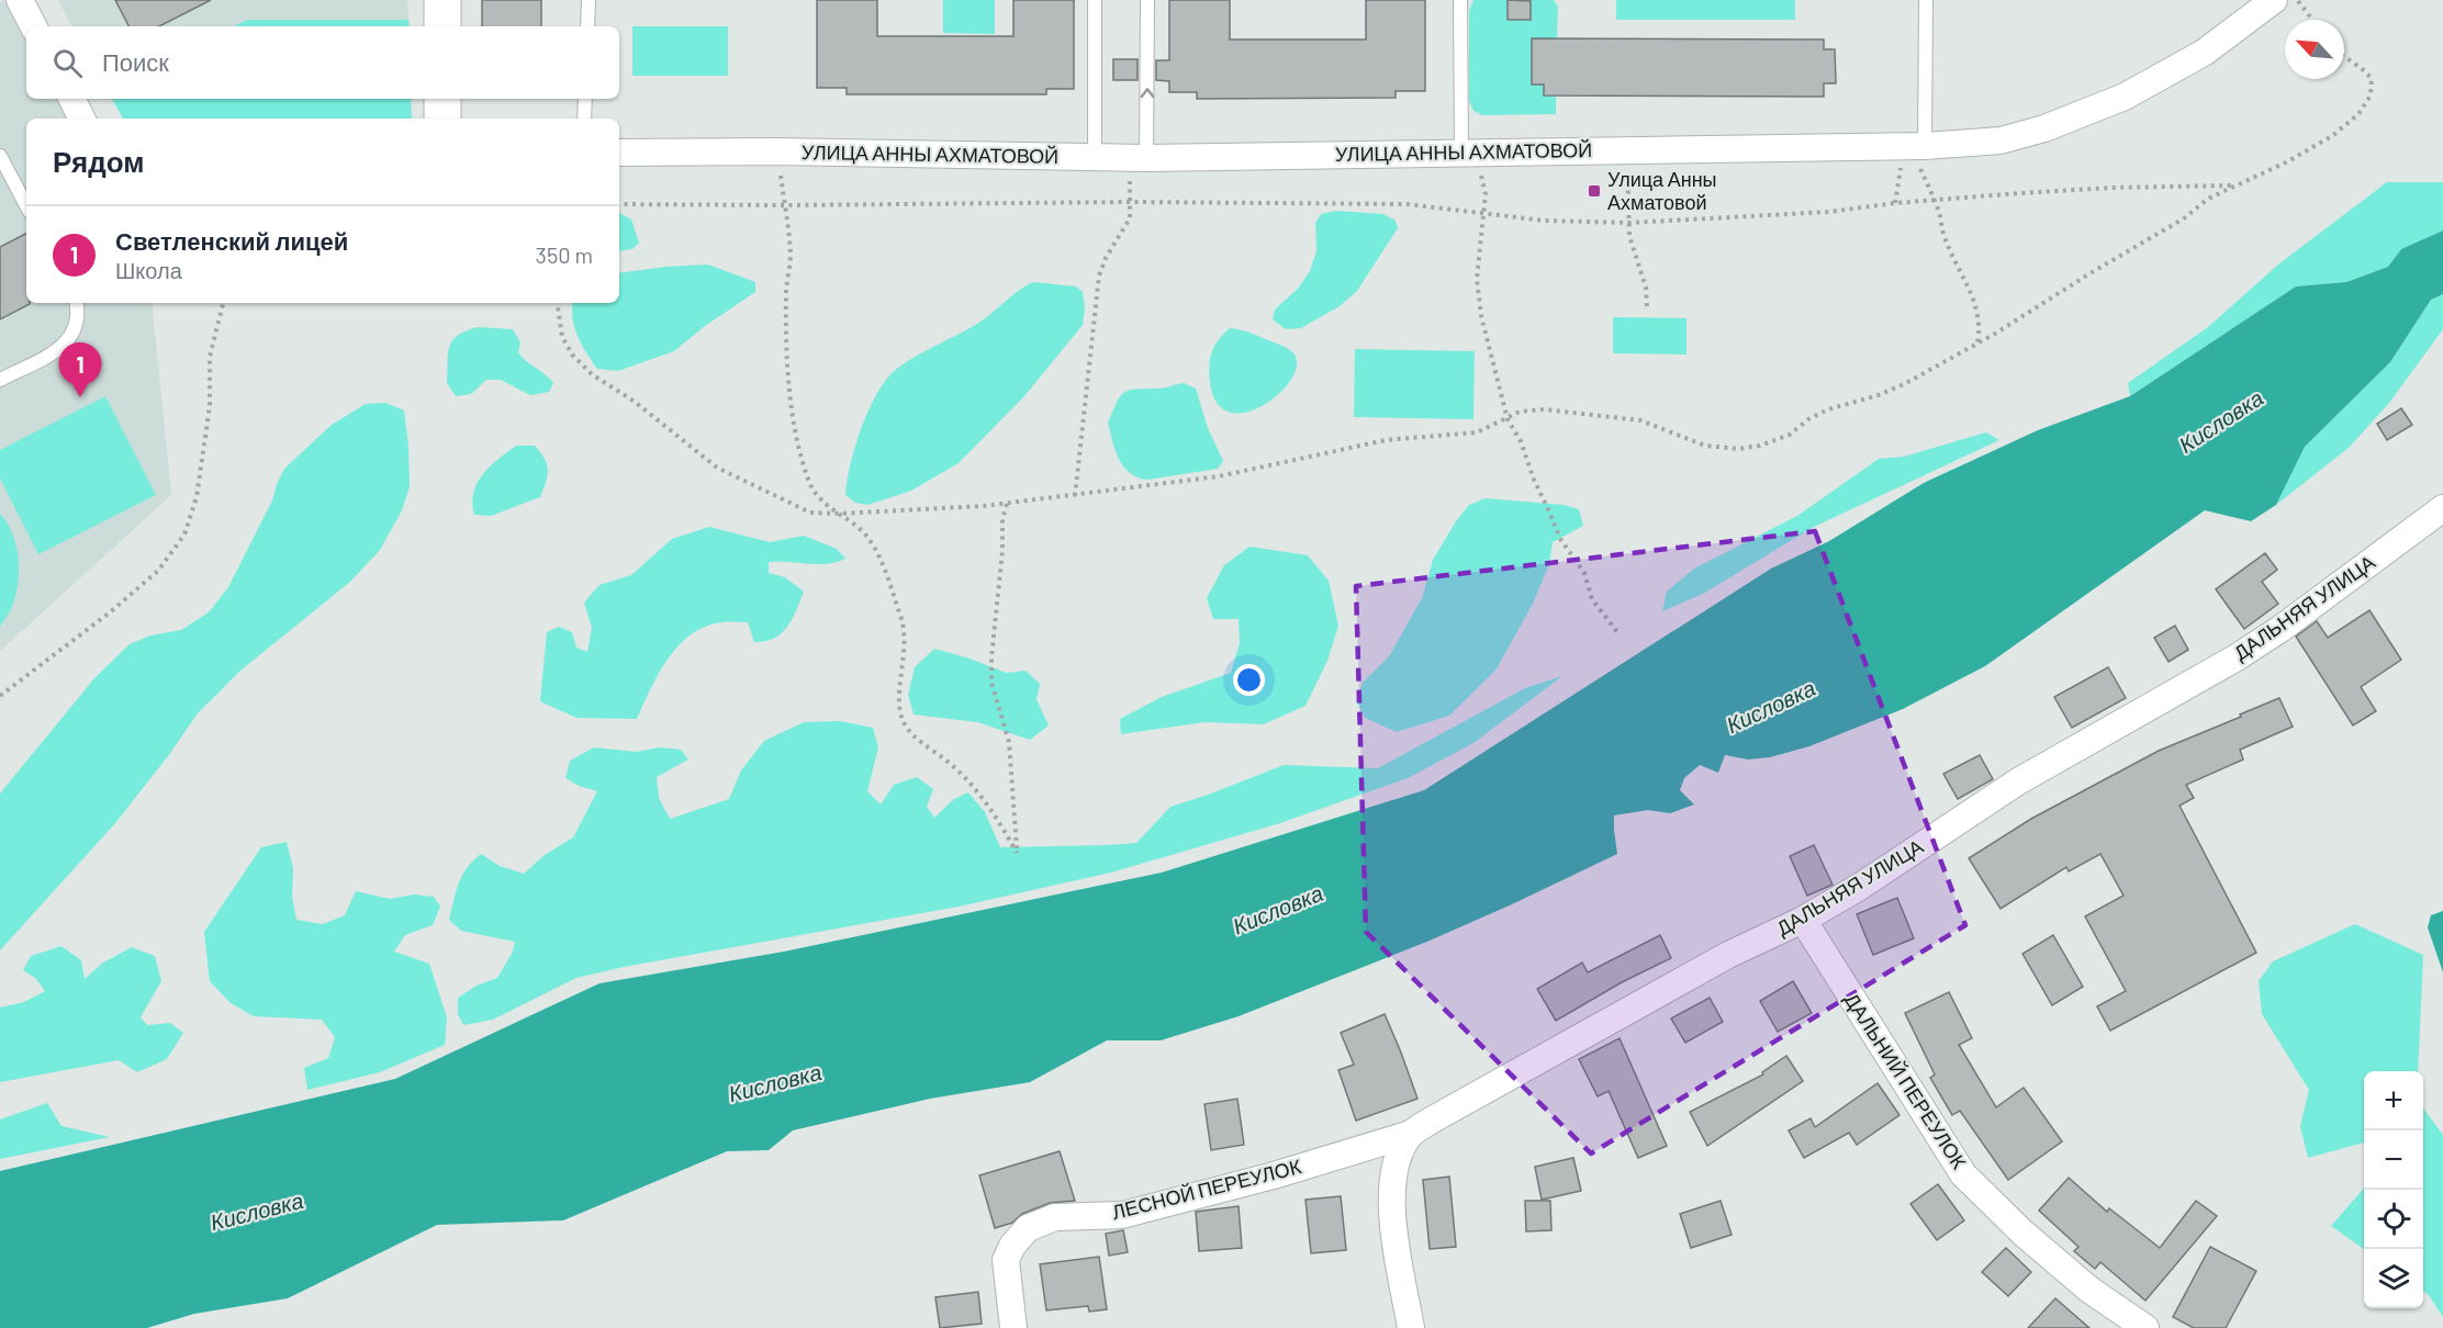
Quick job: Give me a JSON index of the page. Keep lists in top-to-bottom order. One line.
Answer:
{"streets":{"street":["УЛИЦА АННЫ АХМАТОВОЙ","ДАЛЬНЯЯ УЛИЦА","ДАЛЬНИЙ ПЕРЕУЛОК","ЛЕСНОЙ ПЕРЕУЛОК"]},"crossings":[["ДАЛЬНЯЯ УЛИЦА","ДАЛЬНИЙ ПЕРЕУЛОК"],["ДАЛЬНЯЯ УЛИЦА","ЛЕСНОЙ ПЕРЕУЛОК"]],"water":["Кисловка"],"places":{"transit":["Улица Анны Ахматовой"]},"north":"top left","page":{"search":"Поиск","heading":"Рядом","list":[{"mark":"1","name":"Светленский лицей","note":"Школа","value":"350 m"}],"pins":"1","map_buttons":["+","−"]}}
